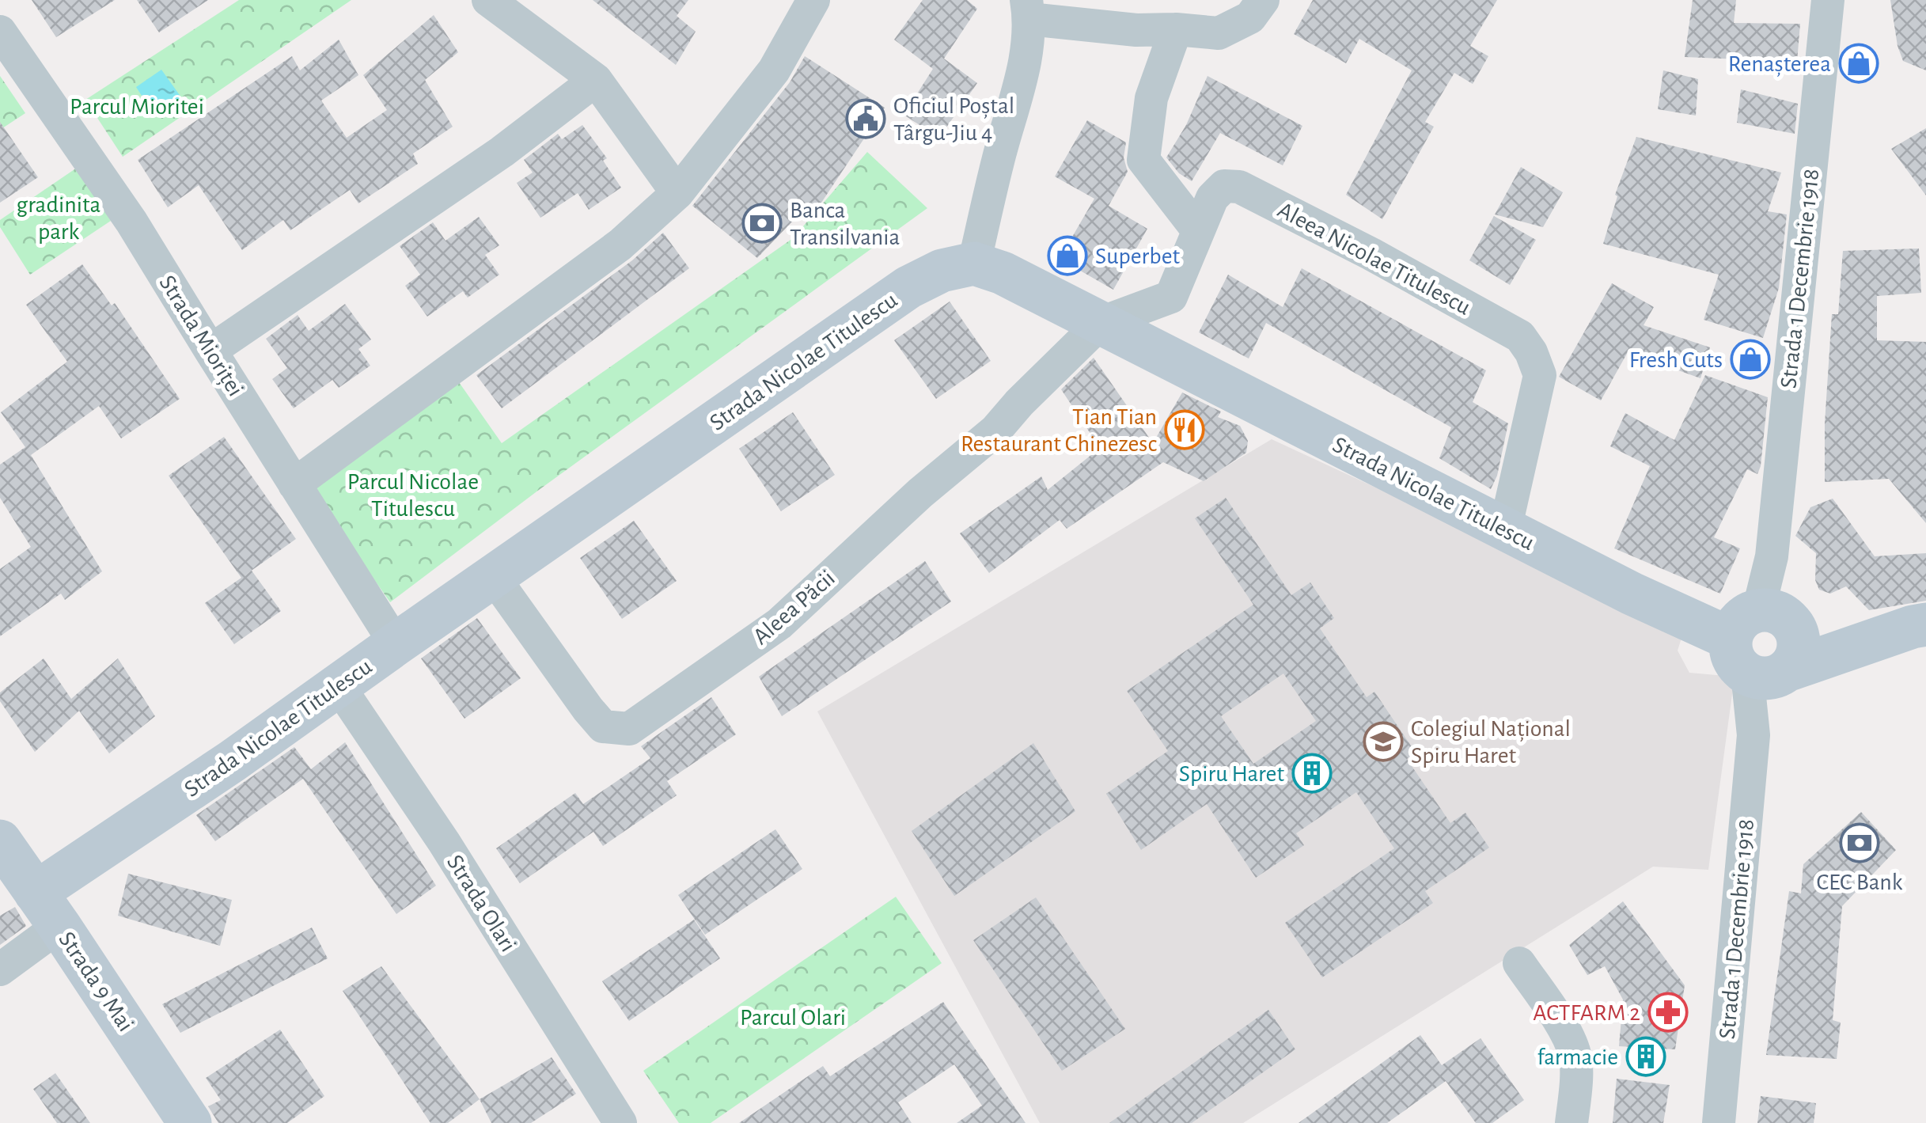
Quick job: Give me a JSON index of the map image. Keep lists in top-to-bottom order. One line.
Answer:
{"streets":{"main road":["Strada Nicolae Titulescu","Strada 9 Mai"],"street":["Aleea Nicolae Titulescu","Strada 1 Decembrie 1918","Strada Mioriței","Aleea Păcii","Strada Olari"]},"crossings":[["Aleea Nicolae Titulescu","Strada Nicolae Titulescu"],["Aleea Nicolae Titulescu","Aleea Păcii"],["Strada 1 Decembrie 1918","Strada Nicolae Titulescu"],["Strada Mioriței","Strada Nicolae Titulescu"],["Strada Nicolae Titulescu","Aleea Păcii"],["Strada Nicolae Titulescu","Strada Olari"],["Strada Nicolae Titulescu","Strada 9 Mai"]],"parks":["Parcul Mioritei","gradinita park","Parcul Nicolae Titulescu","Parcul Olari"],"places":{"shop":["Renașterea","Superbet","Fresh Cuts"],"public building":["Oficiul Poștal Târgu-Jiu 4"],"bank":["Banca Transilvania","CEC Bank"],"restaurant":["Tian Tian Restaurant Chinezesc"],"school or university":["Colegiul Național Spiru Haret"],"building":["Spiru Haret","farmacie"],"pharmacy":["ACTFARM 2"]}}
